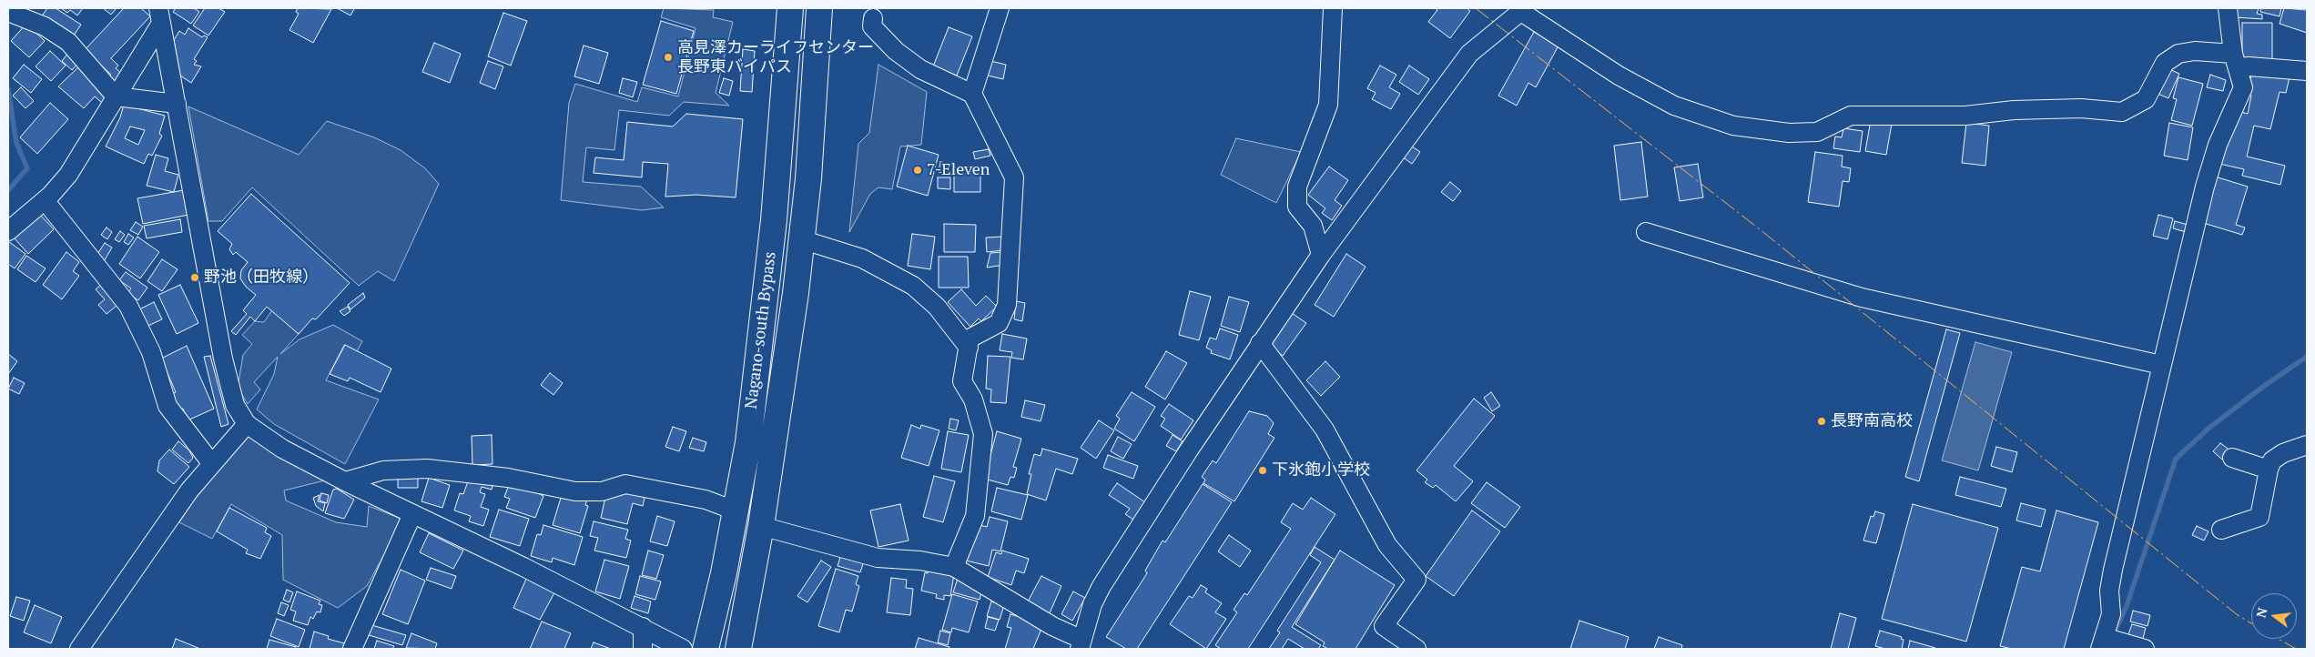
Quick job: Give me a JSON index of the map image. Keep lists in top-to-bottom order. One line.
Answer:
{"streets":{"highway":["Nagano-south Bypass"]},"places":["高見澤カーライフセンター 長野東バイパス","7-Eleven","野池（田牧線）","長野南高校","下氷鉋小学校"],"north":"left"}
